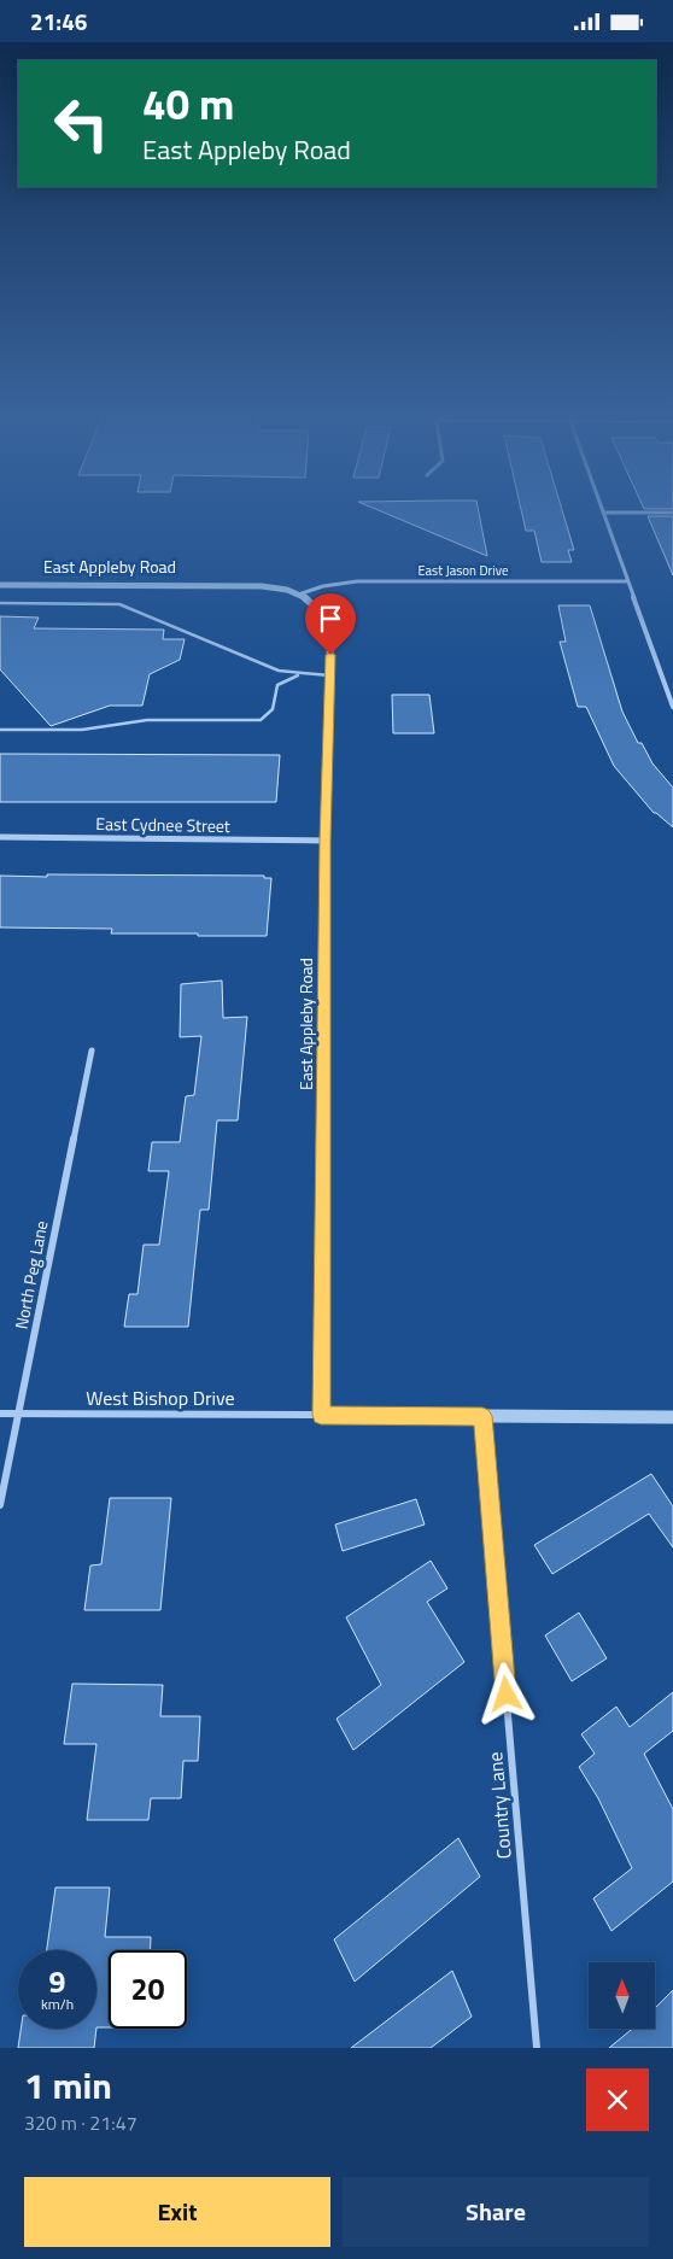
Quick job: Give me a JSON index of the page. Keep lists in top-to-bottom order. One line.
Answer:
{"streets":{"street":["East Appleby Road","East Jason Drive","East Cydnee Street","North Peg Lane","West Bishop Drive"],"lane":["Country Lane"]},"crossings":[["East Appleby Road","East Jason Drive"],["East Appleby Road","East Cydnee Street"],["East Appleby Road","West Bishop Drive"],["North Peg Lane","West Bishop Drive"]],"north":"top","page":{"status":"21:46","turn":["40 m","East Appleby Road"],"speed":"9 km/h","limit":"20","heading":["1 min","320 m · 21:47"],"buttons":["Exit","Share"]}}
